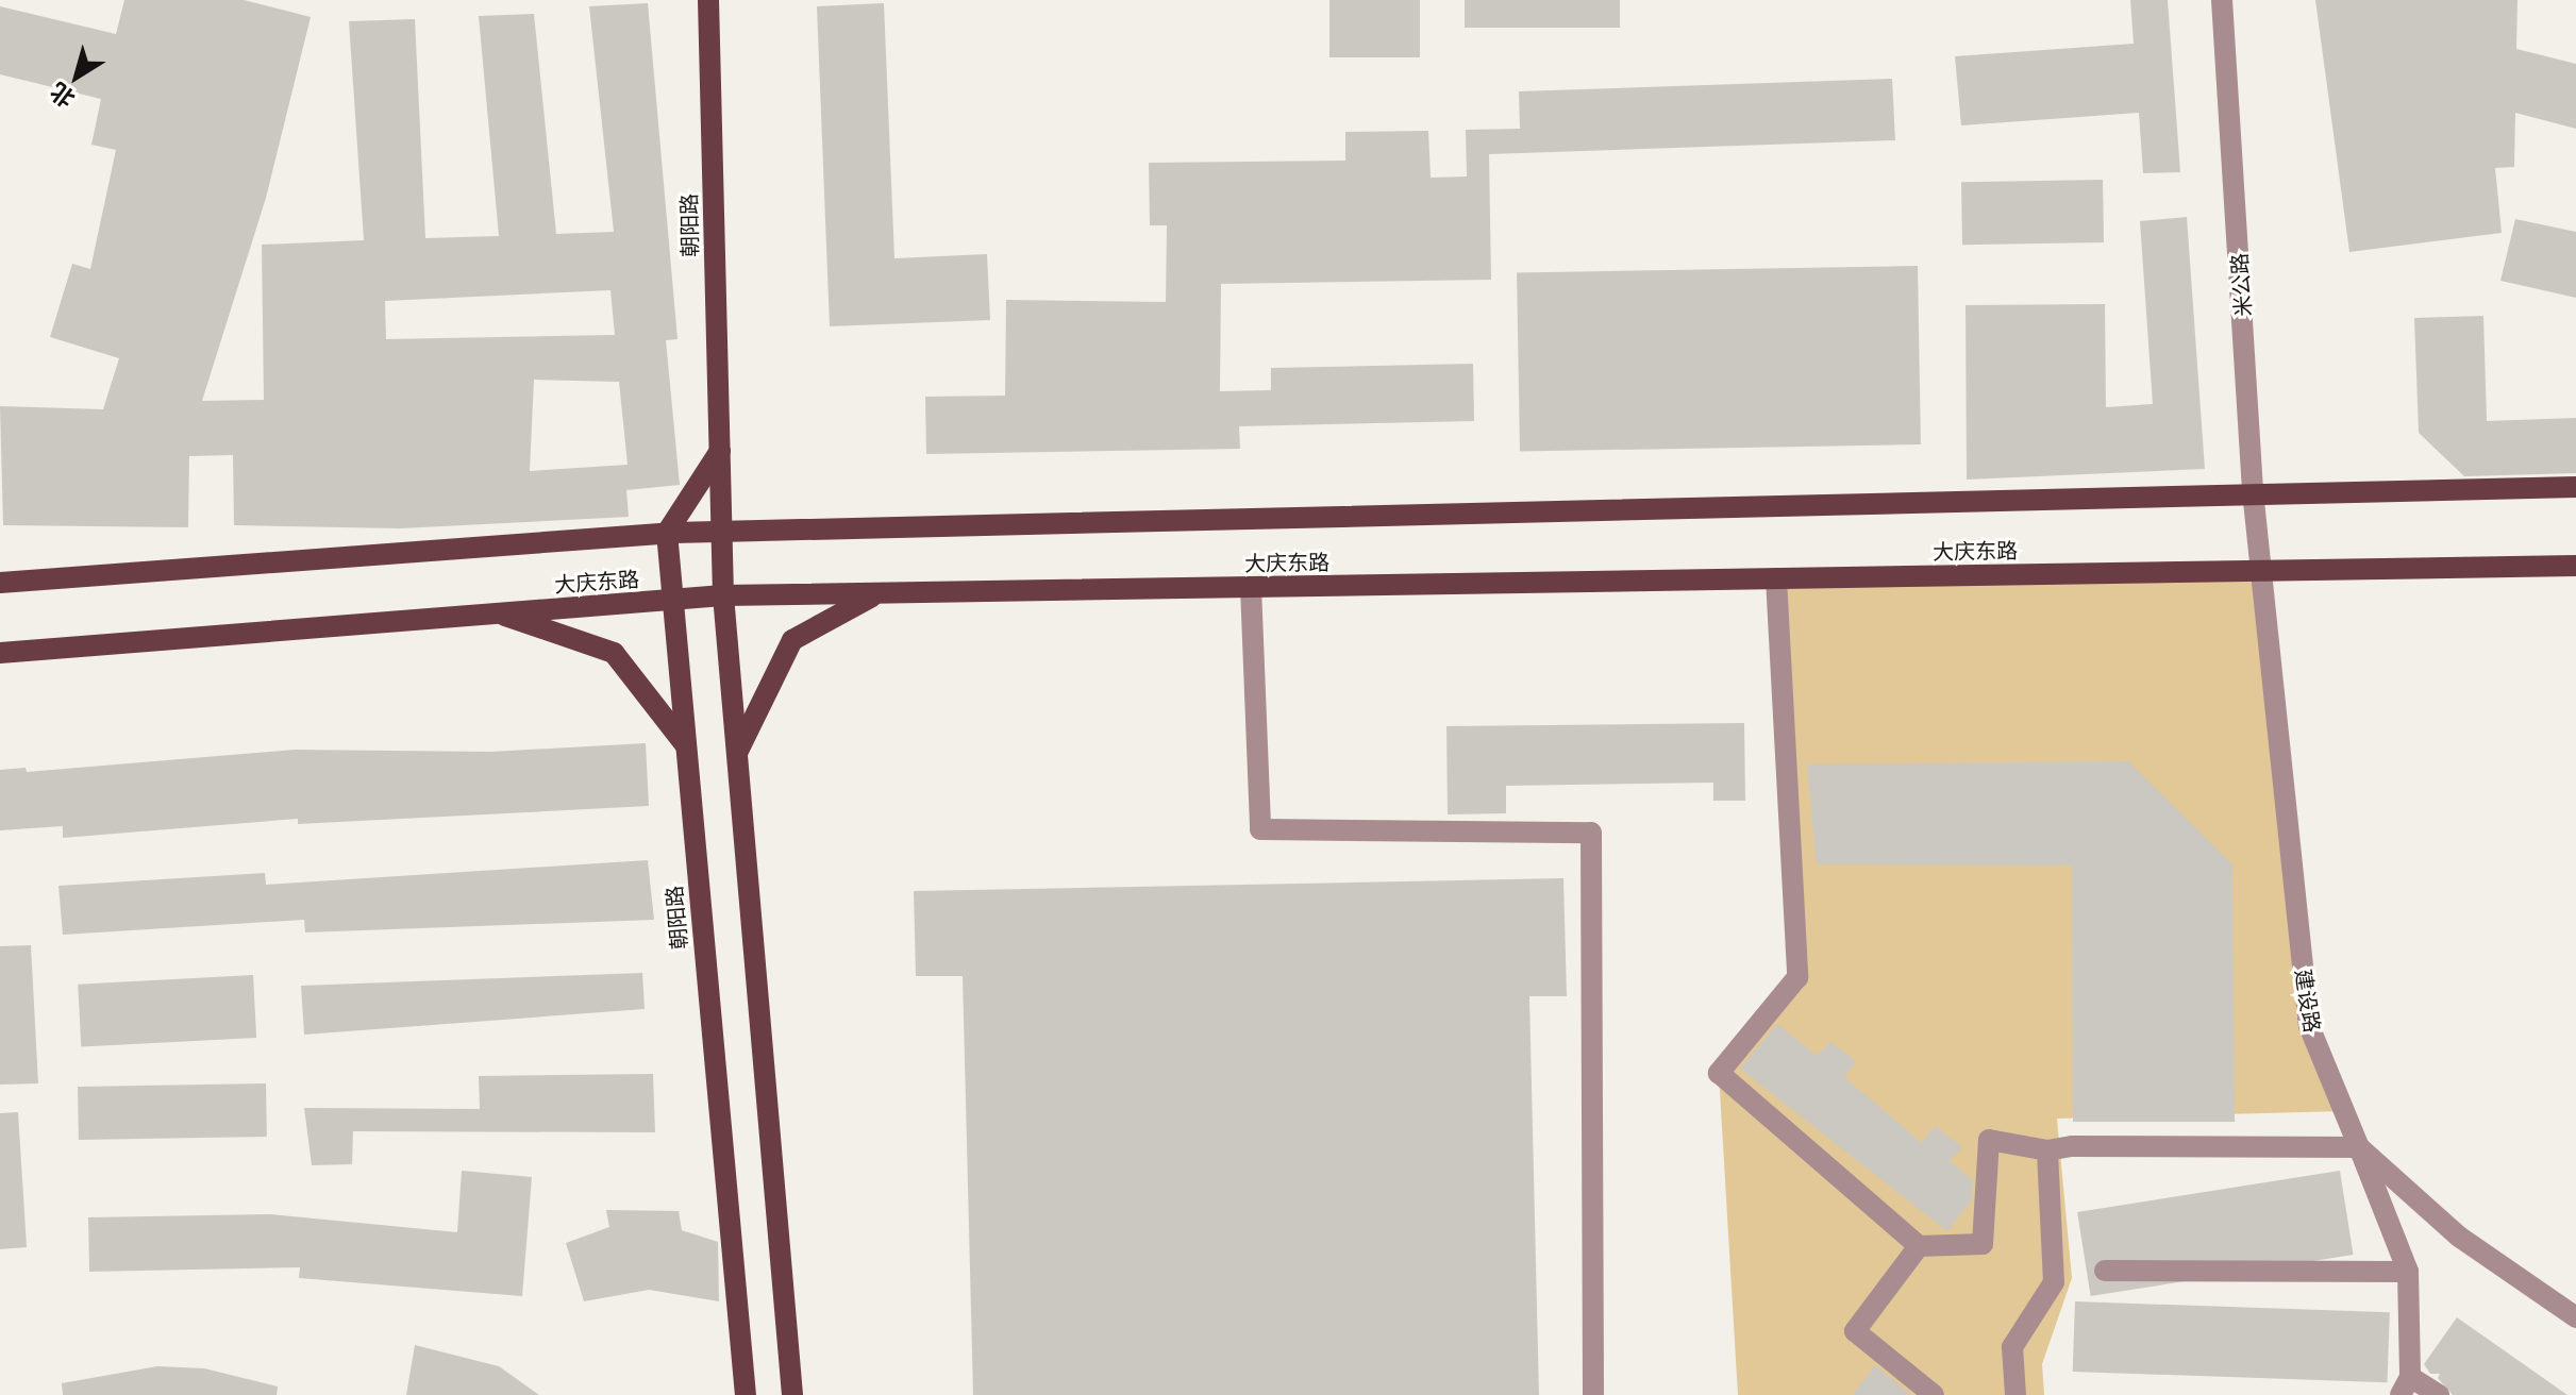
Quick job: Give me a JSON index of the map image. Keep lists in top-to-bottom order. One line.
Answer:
{"streets":{"main road":["朝阳路","大庆东路"],"street":["米公路","建设路"]},"crossings":[["朝阳路","大庆东路"],["米公路","大庆东路"],["米公路","建设路"],["大庆东路","建设路"]],"north":"bottom left"}
